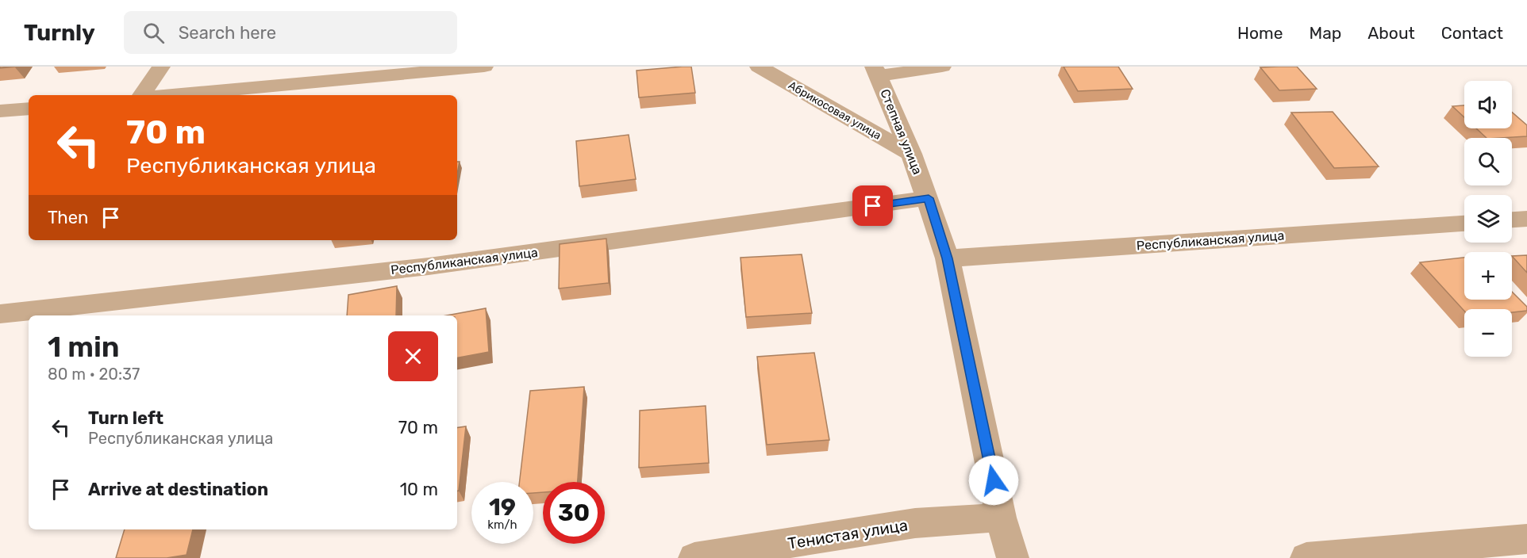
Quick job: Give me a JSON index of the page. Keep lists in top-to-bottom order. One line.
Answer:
{"streets":{"street":["Абрикосовая улица","Степная улица","Республиканская улица","Тенистая улица"]},"crossings":[["Абрикосовая улица","Степная улица"],["Степная улица","Республиканская улица"],["Степная улица","Тенистая улица"]],"page":{"header":"Turnly","search":"Search here","nav":["Home","Map","About","Contact"],"map_buttons":["+","−"],"turn":["70 m","Республиканская улица"],"then":"Then","heading":["1 min","80 m · 20:37"],"list":[{"name":"Turn left","note":"Республиканская улица","value":"70 m"},{"name":"Arrive at destination","value":"10 m"}],"speed":"19 km/h","limit":"30"}}
